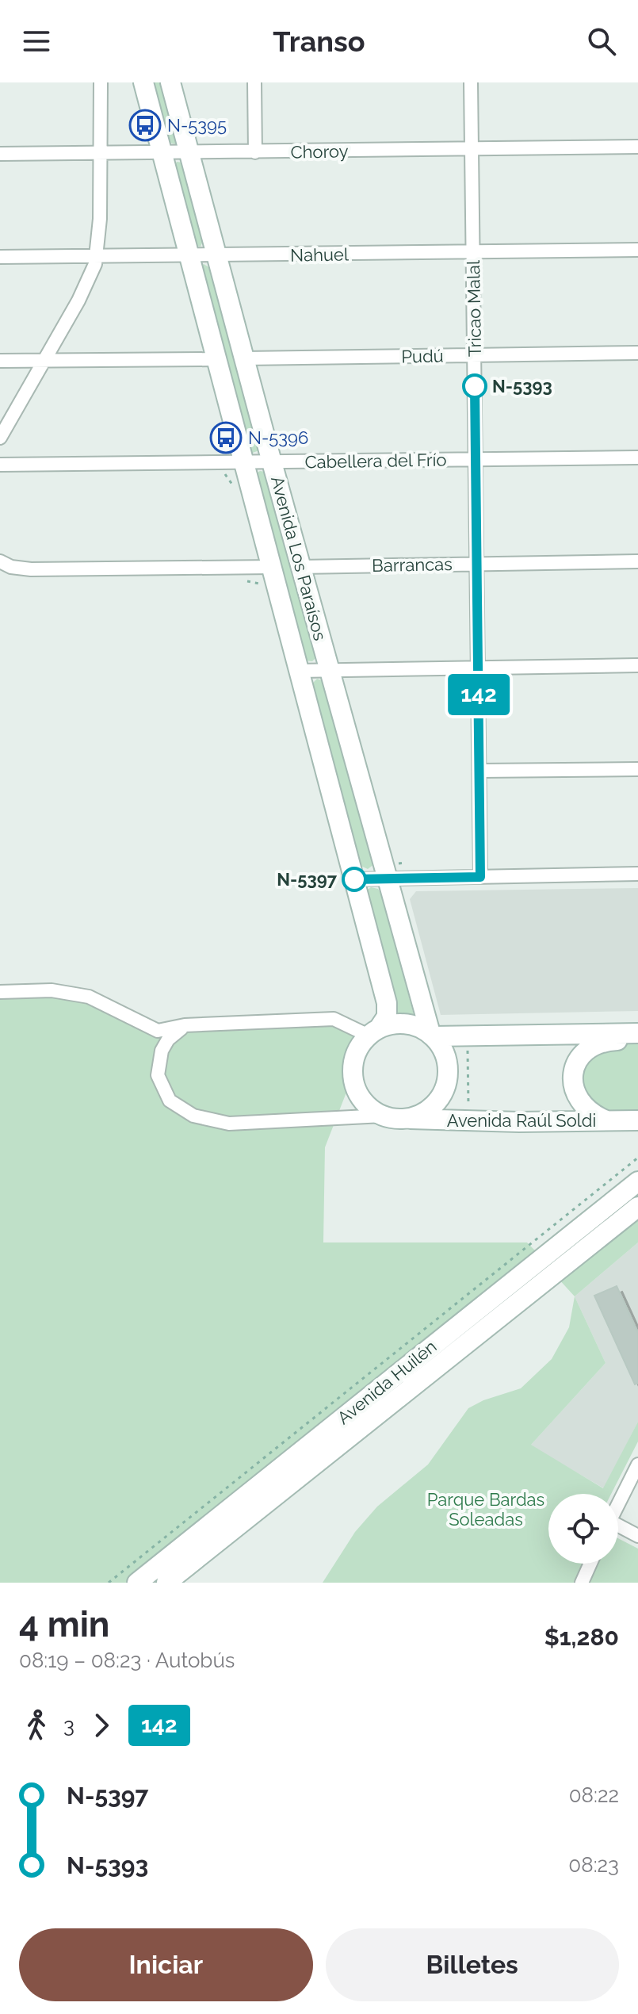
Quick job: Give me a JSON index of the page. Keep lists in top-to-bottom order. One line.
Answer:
{"streets":{"main road":["Avenida Los Paraísos","Avenida Raúl Soldi","Avenida Huilén"],"street":["Choroy","Nahuel","Tricao Malal","Pudú","Cabellera del Frío","Barrancas"]},"crossings":[["Choroy","Tricao Malal"],["Choroy","Avenida Los Paraísos"],["Nahuel","Tricao Malal"],["Nahuel","Avenida Los Paraísos"],["Tricao Malal","Pudú"],["Tricao Malal","Cabellera del Frío"],["Tricao Malal","Barrancas"],["Pudú","Avenida Los Paraísos"],["Cabellera del Frío","Avenida Los Paraísos"],["Avenida Los Paraísos","Barrancas"],["Avenida Los Paraísos","Avenida Raúl Soldi"]],"parks":["Parque Bardas Soleadas"],"places":{"bus stop":["N-5395","N-5396"],"other":["N-5393","N-5397"]},"lines":["bus line 142"],"page":{"header":"Transo","on_map":"142","heading":["4 min","08:19 – 08:23 · Autobús","$1,280"],"legs":["3","142"],"list":[{"name":"N-5397","value":"08:22"},{"name":"N-5393","value":"08:23"}],"buttons":["Iniciar","Billetes"]}}
